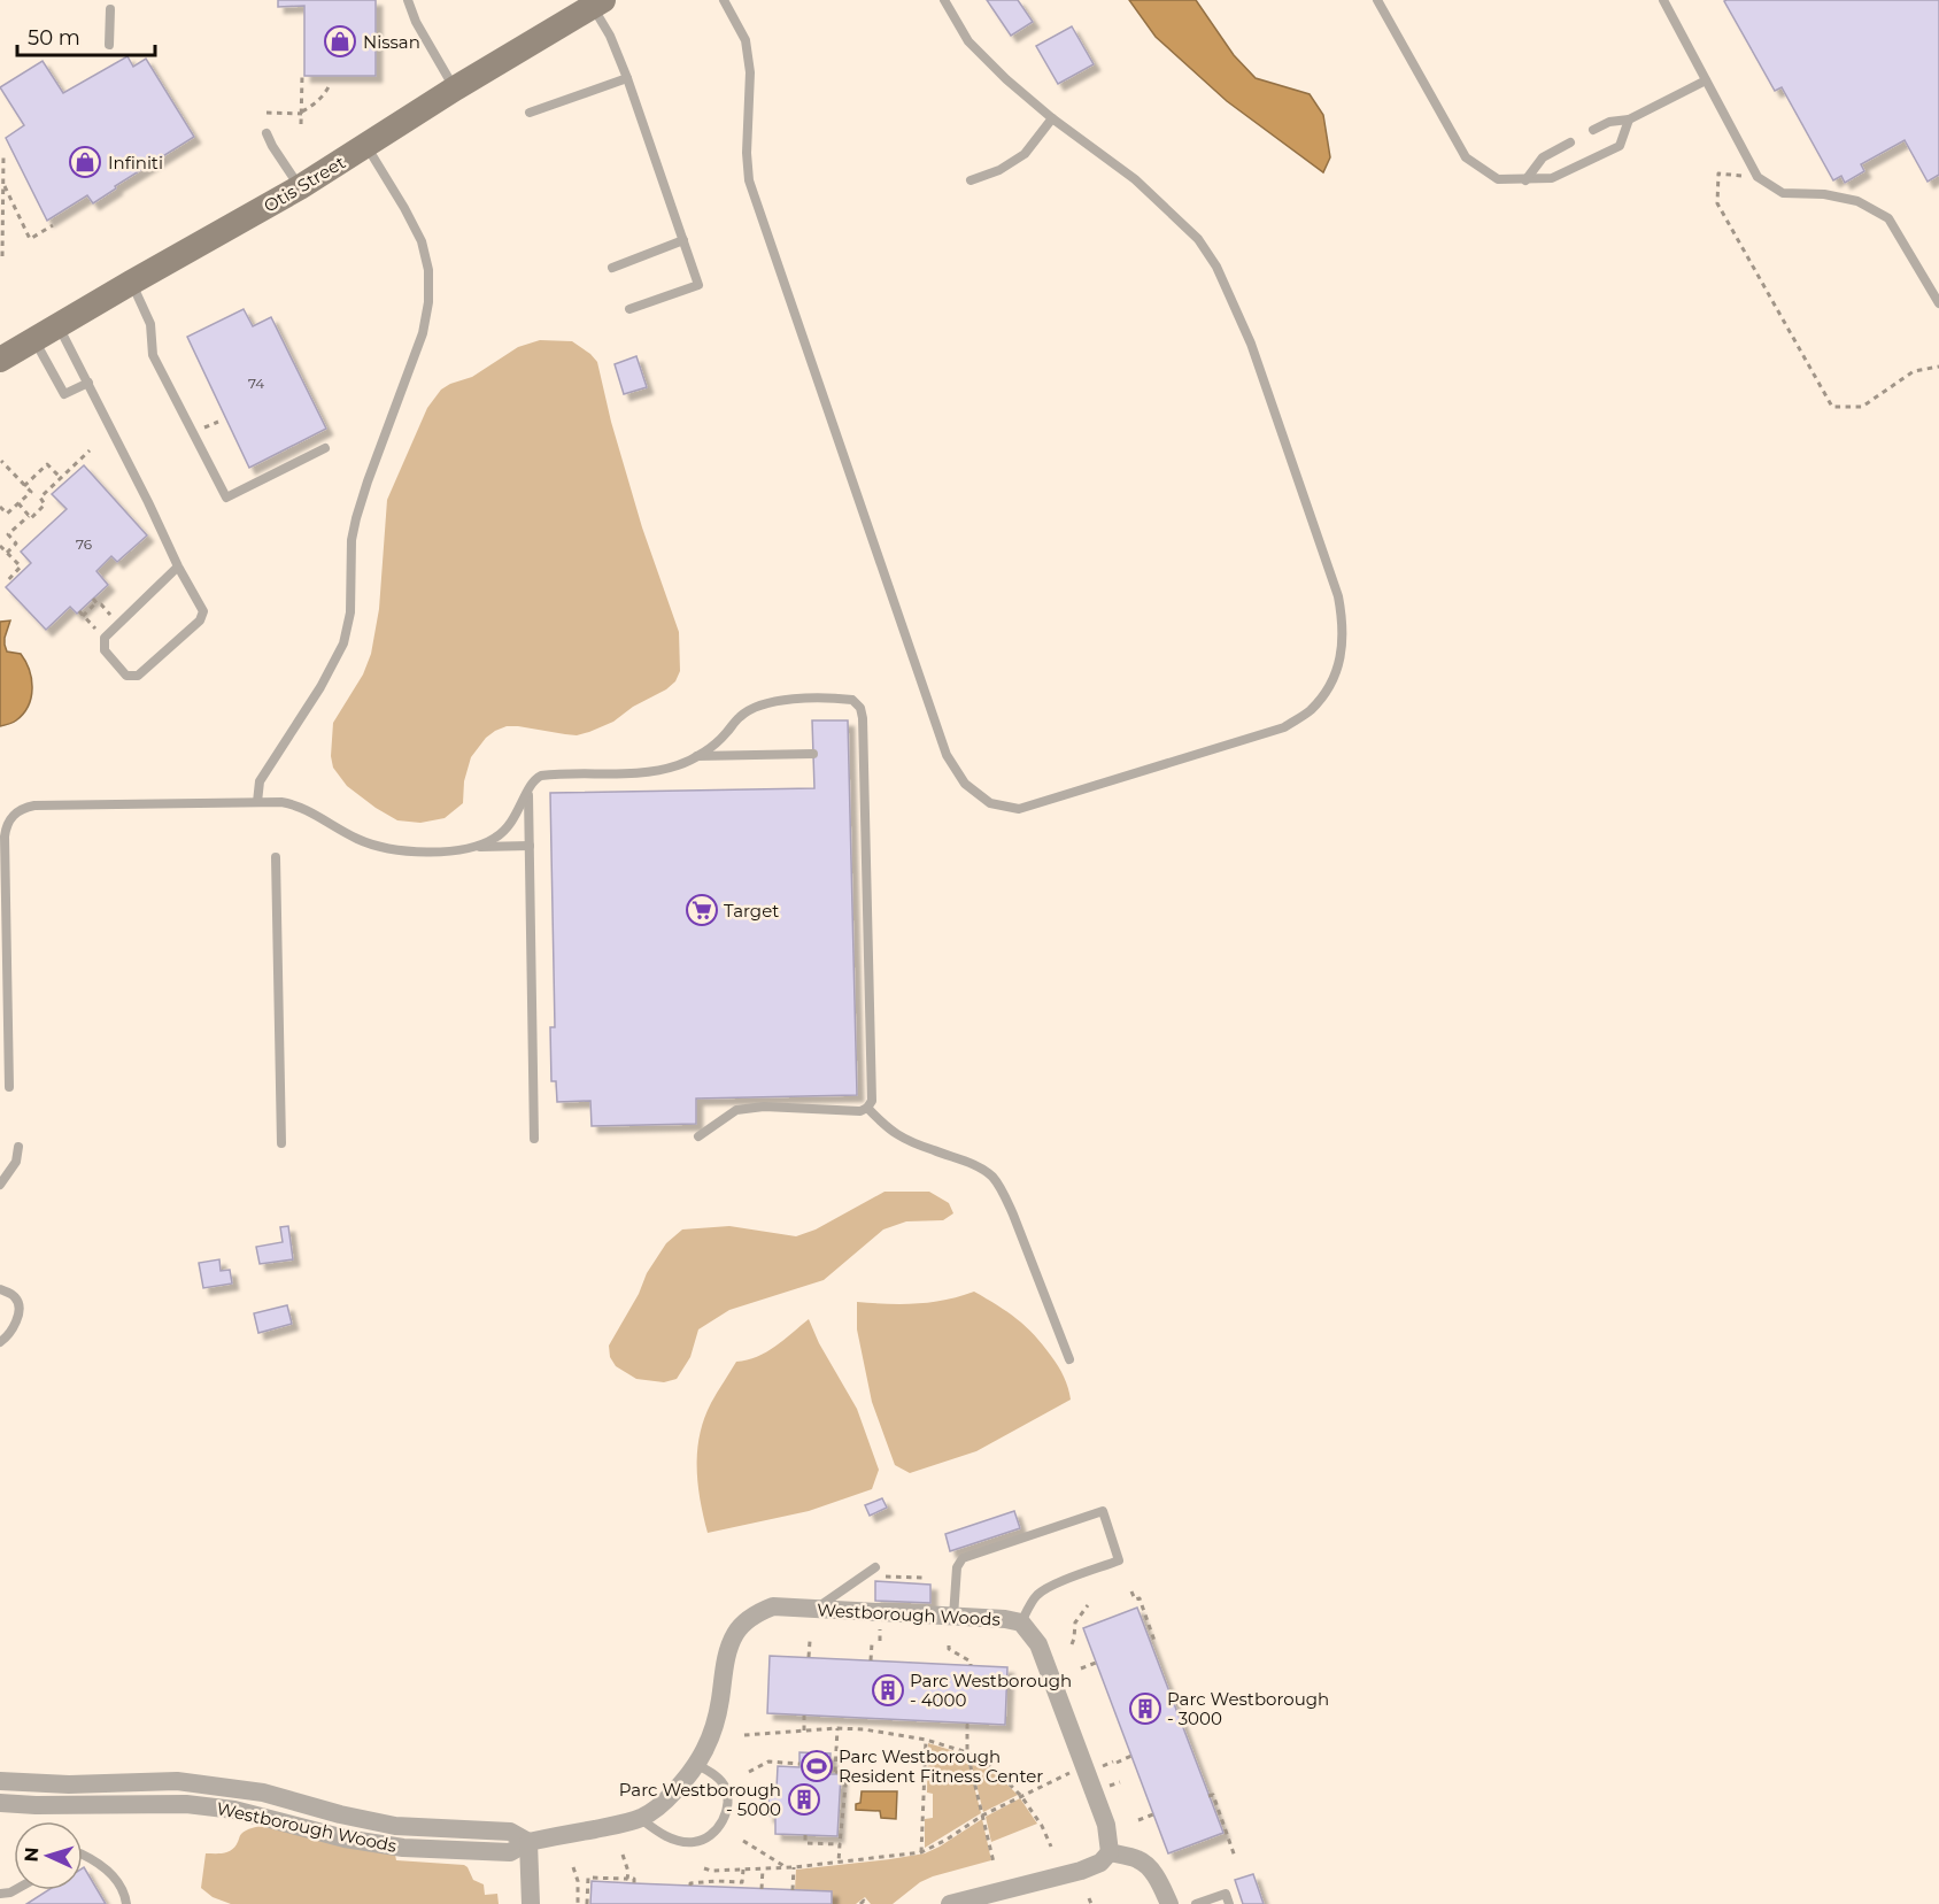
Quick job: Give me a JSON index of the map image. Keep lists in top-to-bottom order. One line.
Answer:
{"streets":{"main road":["Otis Street"],"street":["Westborough Woods"]},"places":{"shop":["Nissan","Infiniti"],"supermarket":["Target"],"building":["Parc Westborough - 4000","Parc Westborough - 3000","Parc Westborough - 5000"],"sports":["Parc Westborough Resident Fitness Center"]},"house_numbers":["74","76"],"scale_bar":"50 m","north":"left"}
